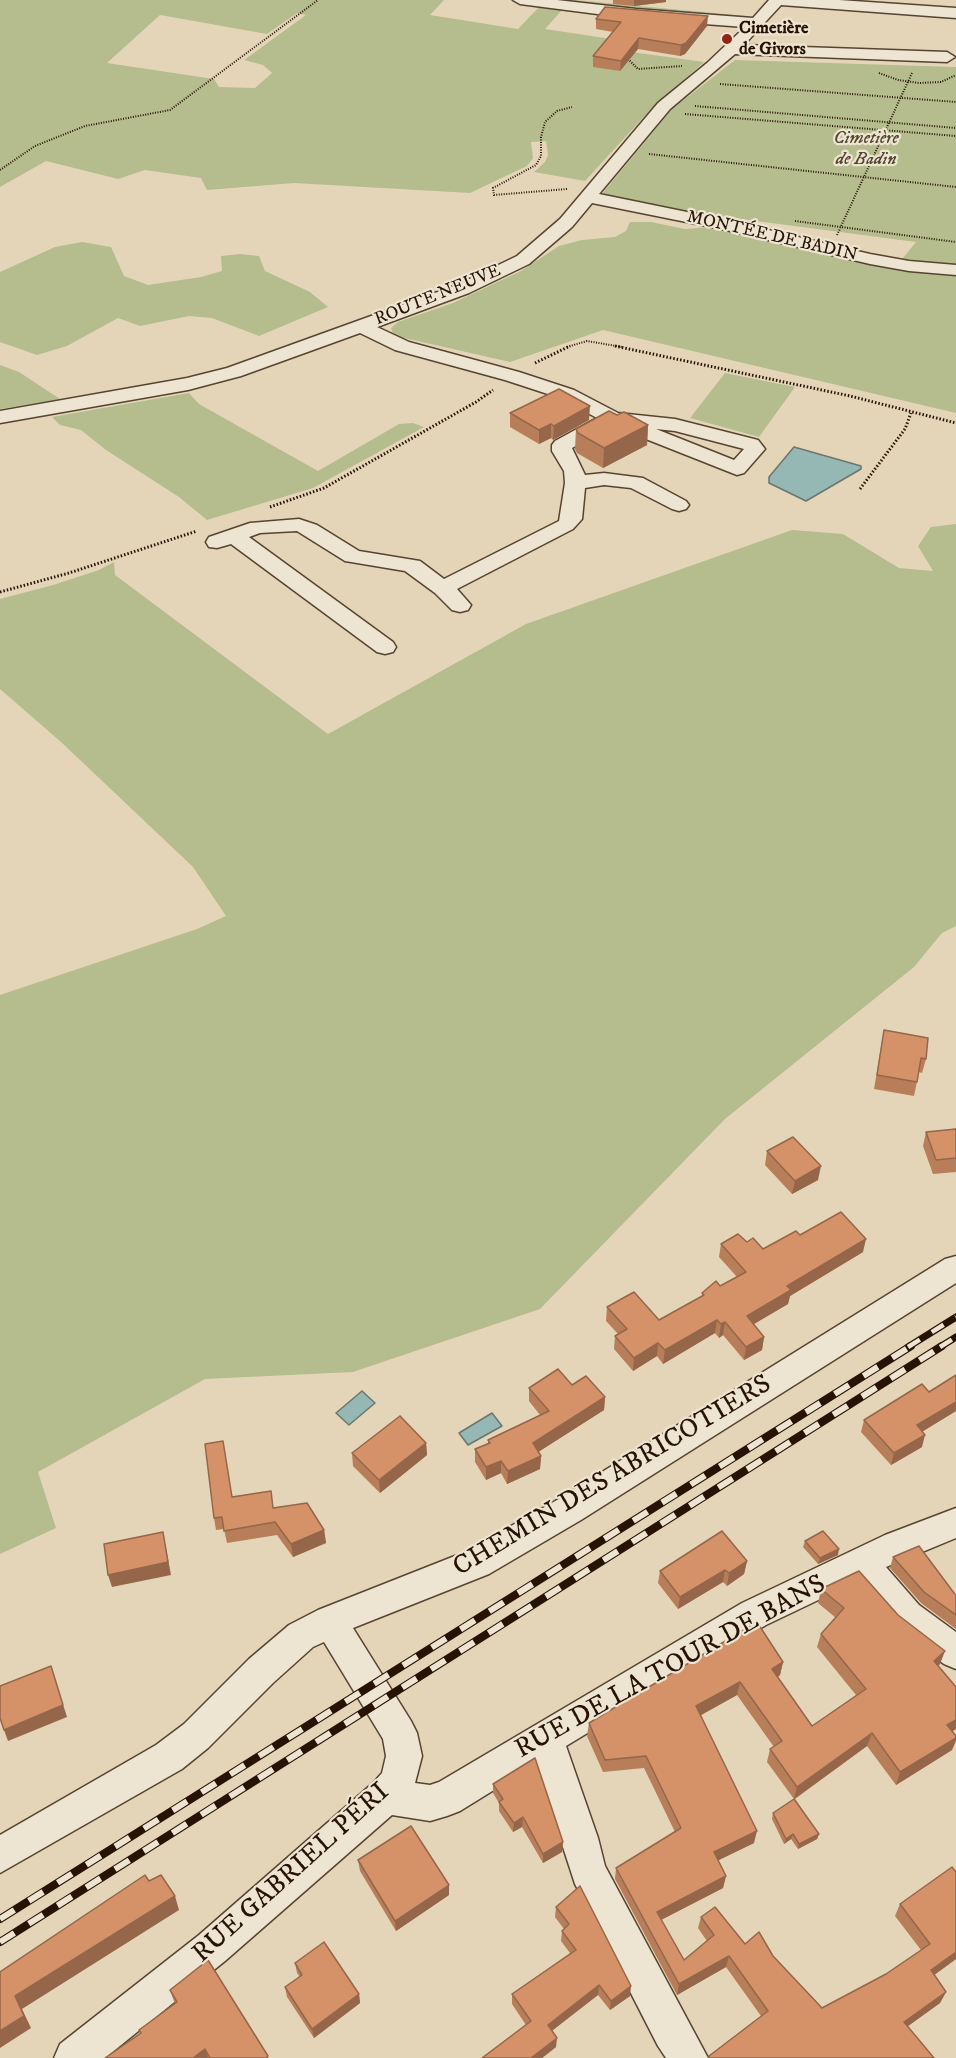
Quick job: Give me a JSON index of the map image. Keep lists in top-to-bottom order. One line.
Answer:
{"streets":{"street":["MONTÉE DE BADIN","ROUTE NEUVE","CHEMIN DES ABRICOTIERS","RUE DE LA TOUR DE BANS","RUE GABRIEL PÉRI"]},"crossings":[["MONTÉE DE BADIN","ROUTE NEUVE"],["CHEMIN DES ABRICOTIERS","RUE GABRIEL PÉRI"],["RUE DE LA TOUR DE BANS","RUE GABRIEL PÉRI"]],"parks":["Cimetière de Badin"],"places":["Cimetière de Givors"]}
